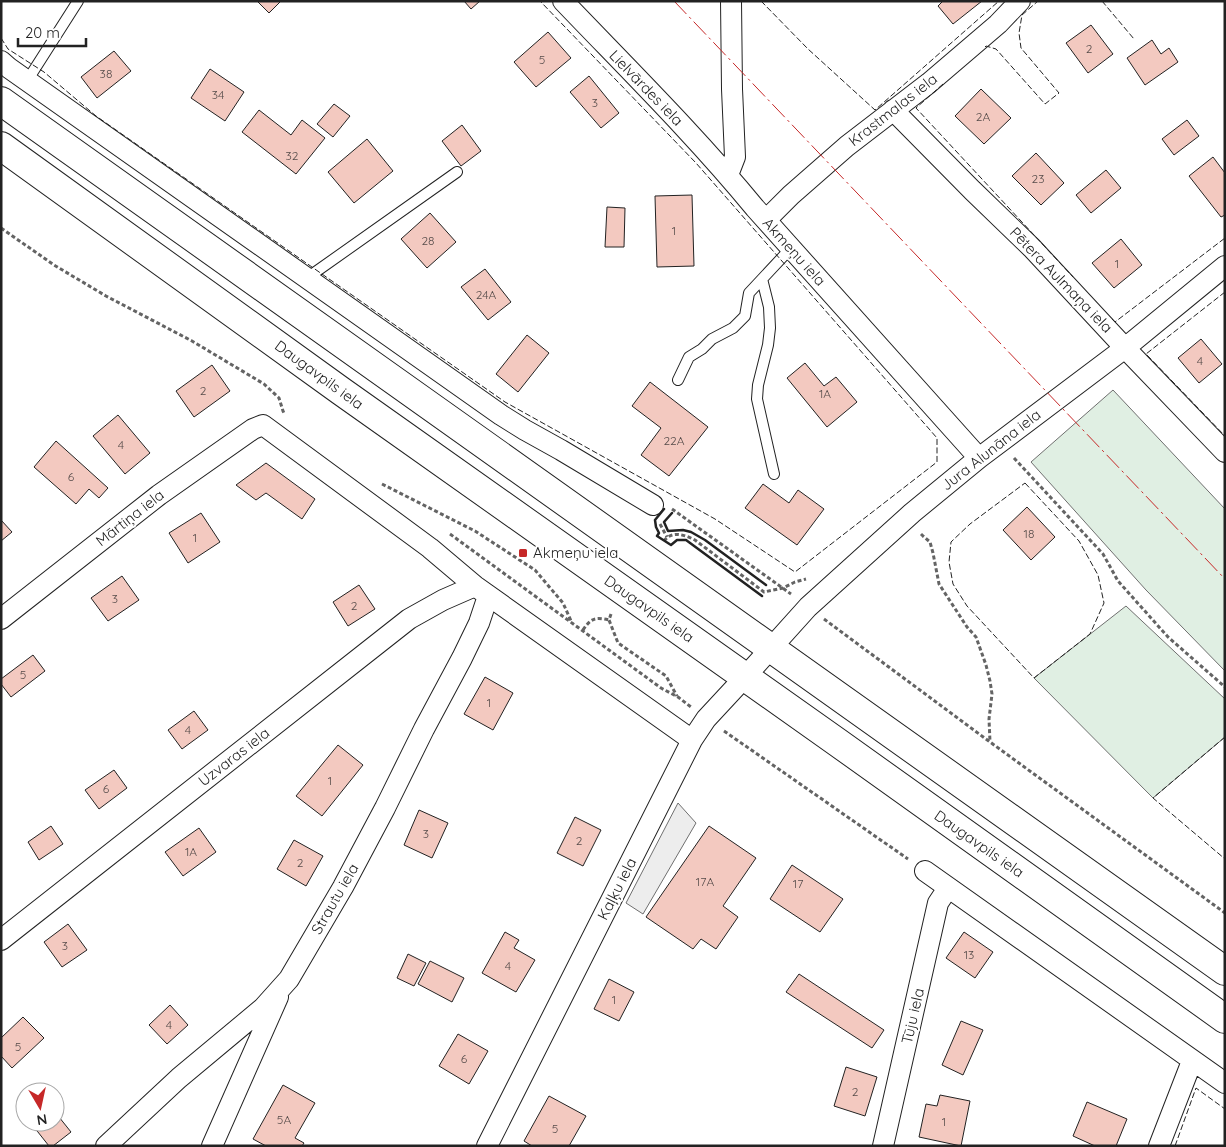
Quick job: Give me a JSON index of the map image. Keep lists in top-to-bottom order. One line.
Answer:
{"streets":{"highway":["Daugavpils iela"],"street":["Lielvārdes iela","Krastmalas iela","Akmeņu iela","Pētera Aulmaņa iela","Jura Alunāna iela","Mārtiņa iela","Uzvaras iela","Kaļķu iela","Strautu iela","Tūju iela"]},"crossings":[["Lielvārdes iela","Akmeņu iela"],["Krastmalas iela","Akmeņu iela"],["Krastmalas iela","Pētera Aulmaņa iela"],["Akmeņu iela","Jura Alunāna iela"],["Pētera Aulmaņa iela","Jura Alunāna iela"],["Daugavpils iela","Kaļķu iela"],["Jura Alunāna iela","Kaļķu iela"],["Mārtiņa iela","Uzvaras iela"],["Mārtiņa iela","Strautu iela"],["Uzvaras iela","Strautu iela"]],"places":{"transit":["Akmeņu iela"]},"house_numbers":["2","5","38","34","3","2A","32","23","1","28","1","24A","4","2","1A","22A","4","6","18","1","3","2","5","1","4","1","6","3","2","1A","2","17A","17","3","13","4","1","4","5","6","2","5A","1","5"],"scale_bar":"20 m","north":"bottom"}
